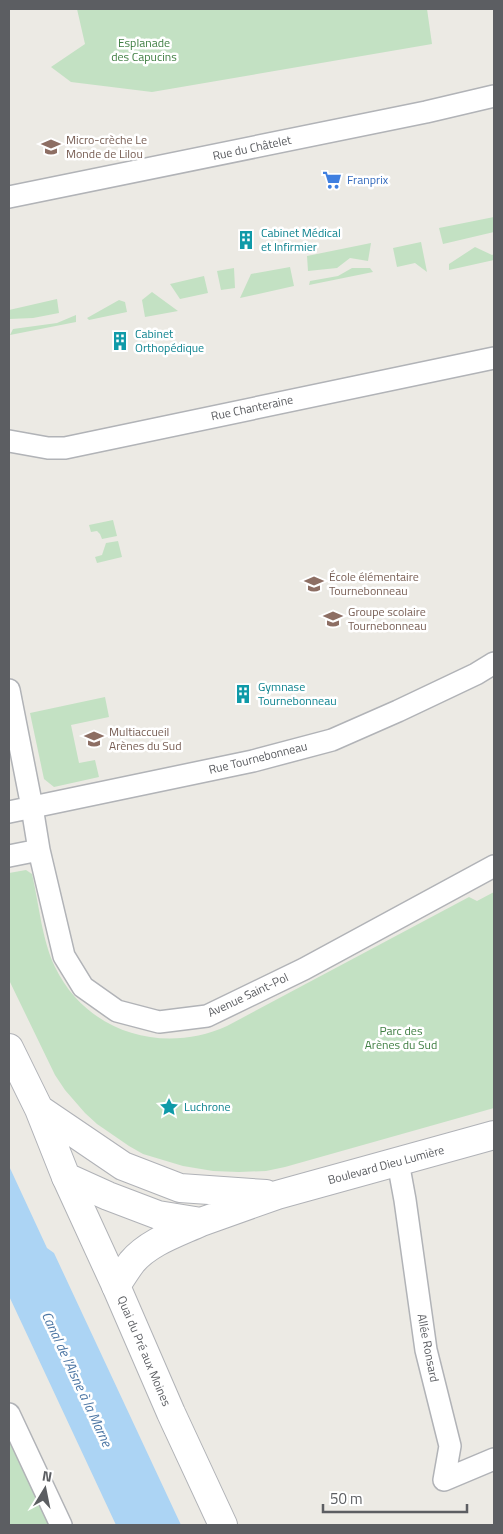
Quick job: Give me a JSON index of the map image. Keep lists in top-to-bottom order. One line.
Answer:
{"streets":{"main road":["Boulevard Dieu Lumière","Quai du Pré aux Moines"],"street":["Rue du Châtelet","Rue Chanteraine","Rue Tournebonneau","Avenue Saint-Pol","Allée Ronsard"]},"crossings":[["Rue Tournebonneau","Avenue Saint-Pol"],["Boulevard Dieu Lumière","Allée Ronsard"],["Boulevard Dieu Lumière","Quai du Pré aux Moines"]],"water":["Canal de l'Aisne à la Marne"],"parks":["Esplanade des Capucins","Parc des Arènes du Sud"],"places":{"school or university":["Micro-crèche Le Monde de Lilou","École élémentaire Tournebonneau","Groupe scolaire Tournebonneau","Multiaccueil Arènes du Sud"],"supermarket":["Franprix"],"building":["Cabinet Médical et Infirmier","Cabinet Orthopédique","Gymnase Tournebonneau"],"place":["Luchrone"]},"scale_bar":"50 m","north":"top"}
